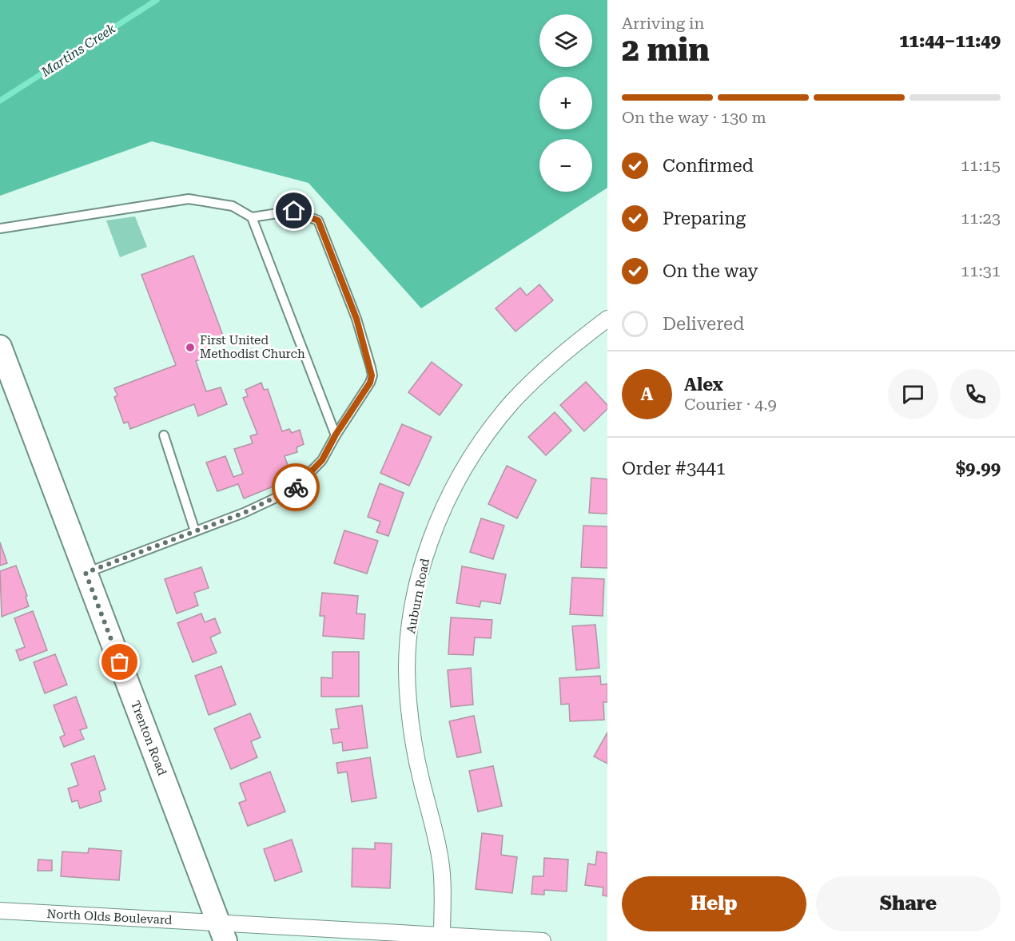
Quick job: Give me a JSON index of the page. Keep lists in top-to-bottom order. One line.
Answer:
{"streets":{"main road":["Trenton Road"],"street":["Auburn Road","North Olds Boulevard"]},"crossings":[["Auburn Road","North Olds Boulevard"],["Trenton Road","North Olds Boulevard"]],"water":["Martins Creek"],"places":["First United Methodist Church"],"page":{"heading":["2 min","Arriving in","11:44–11:49"],"panel":["Alex","Courier · 4.9","Order #3441","$9.99"],"map_buttons":["+","−"],"bar":"On the way · 130 m","list":[["Confirmed","11:15"],["Preparing","11:23"],["On the way","11:31"],"Delivered"],"round":"A","buttons":["Help","Share"]}}
